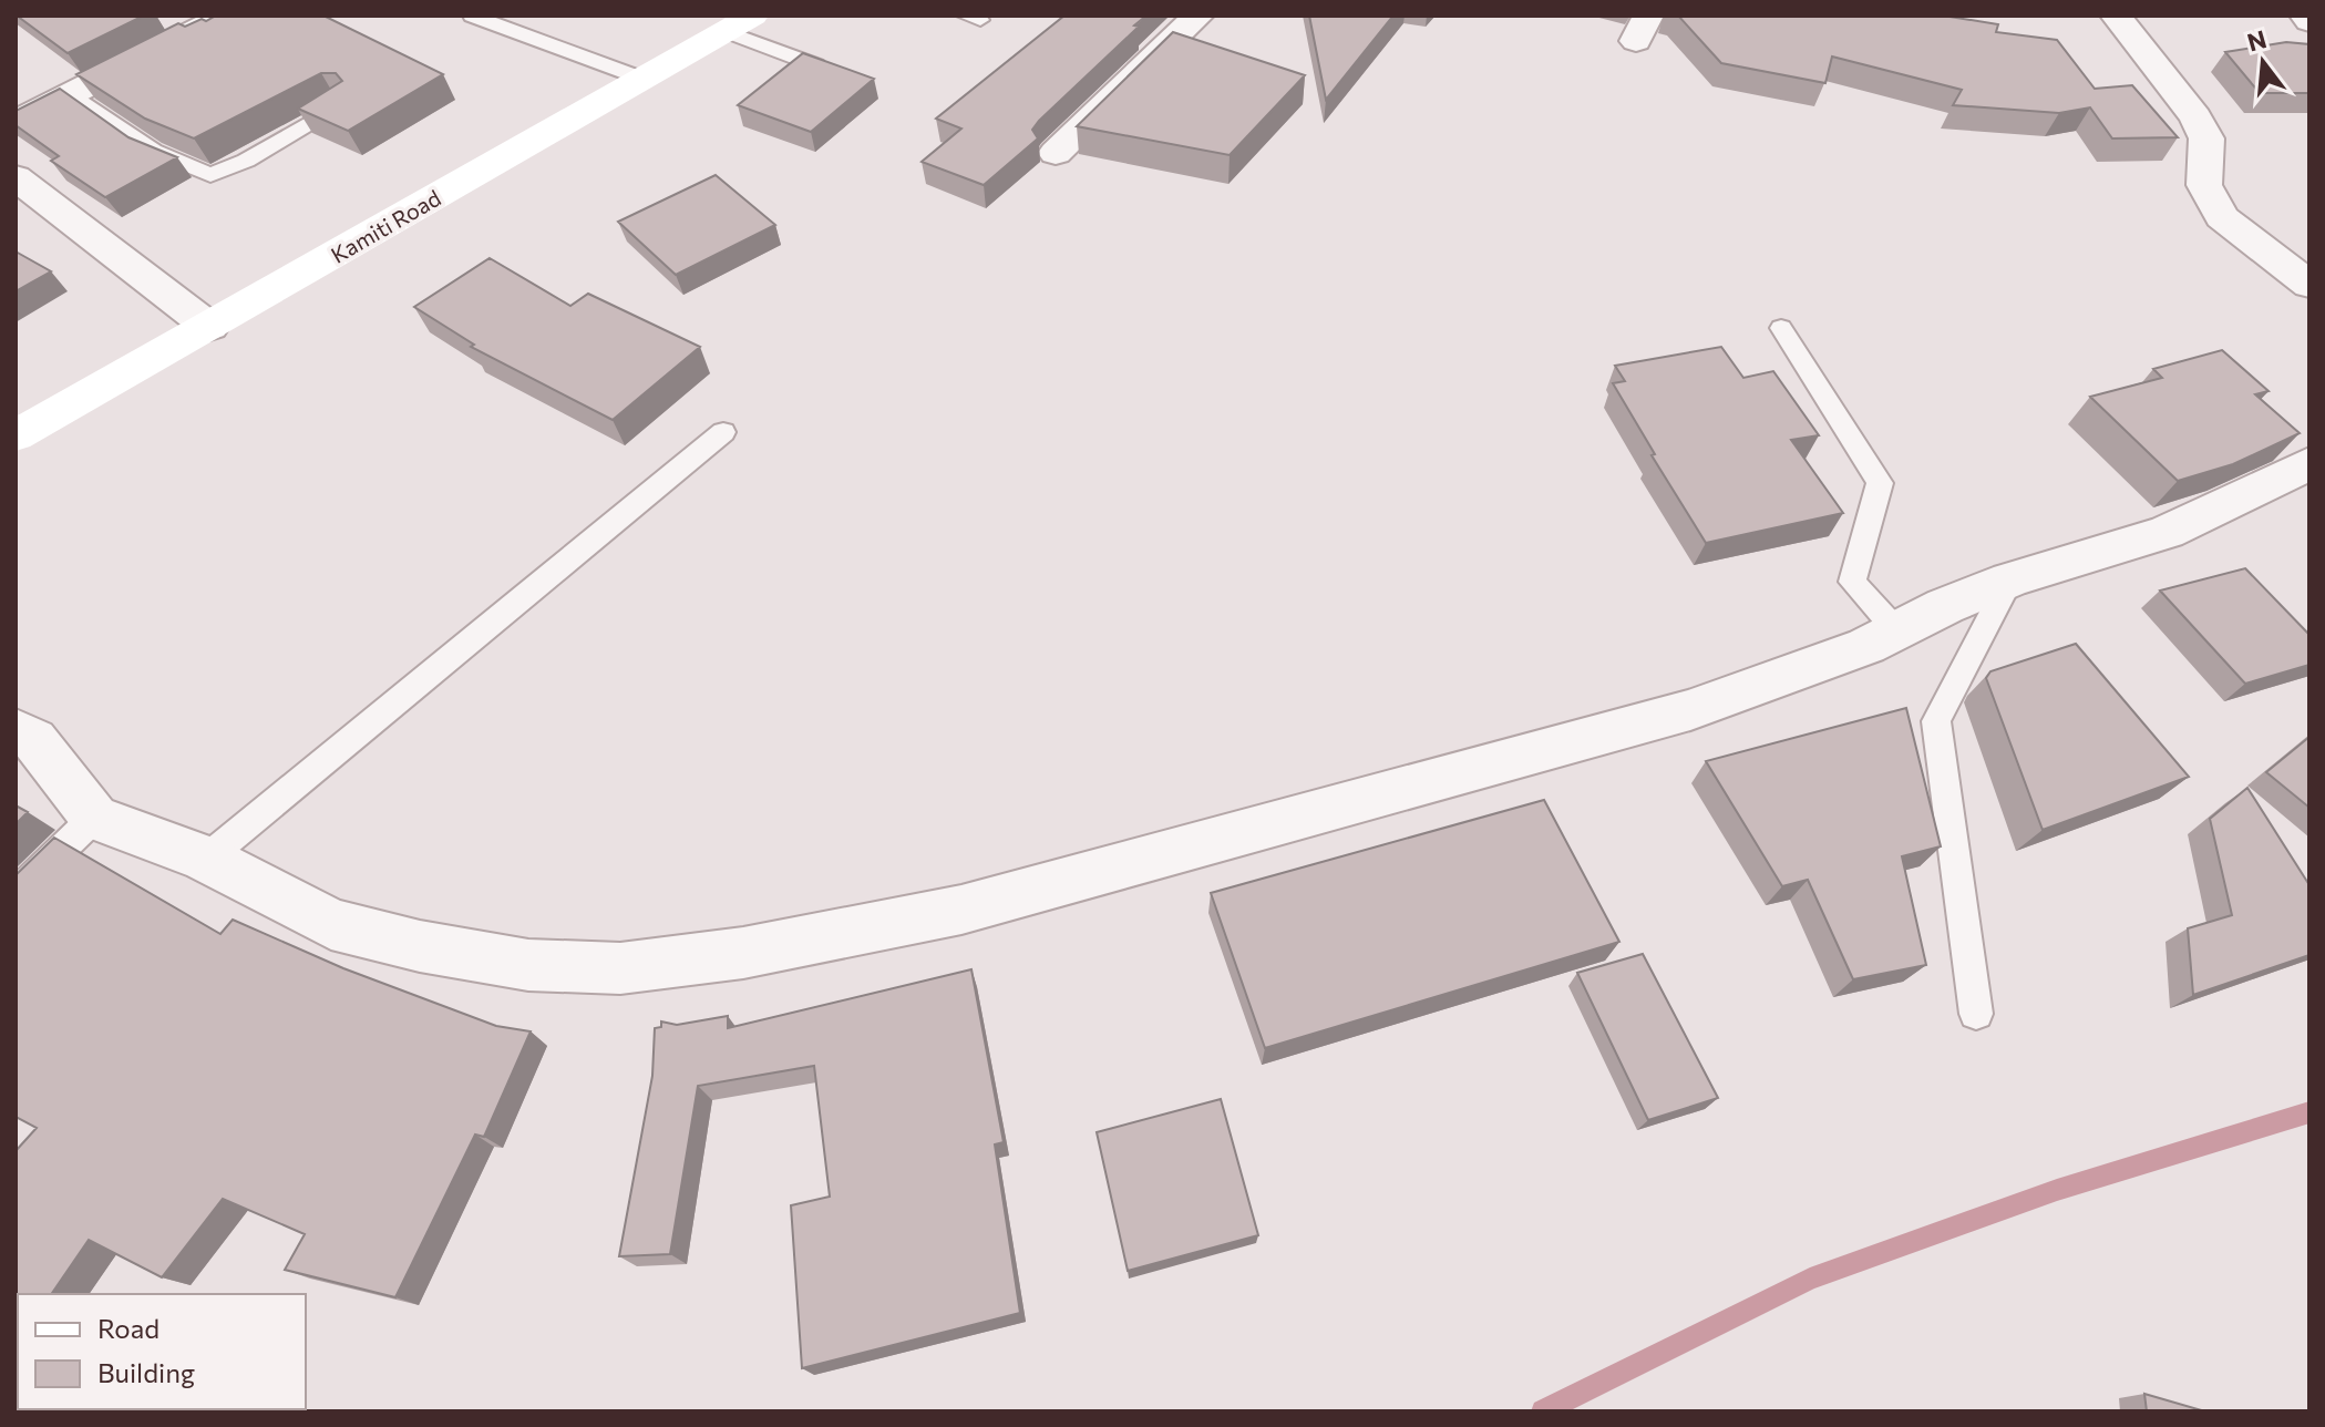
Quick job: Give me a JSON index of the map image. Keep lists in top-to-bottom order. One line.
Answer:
{"streets":{"main road":["Kamiti Road"]},"legend":["Road","Building"],"north":"top"}
